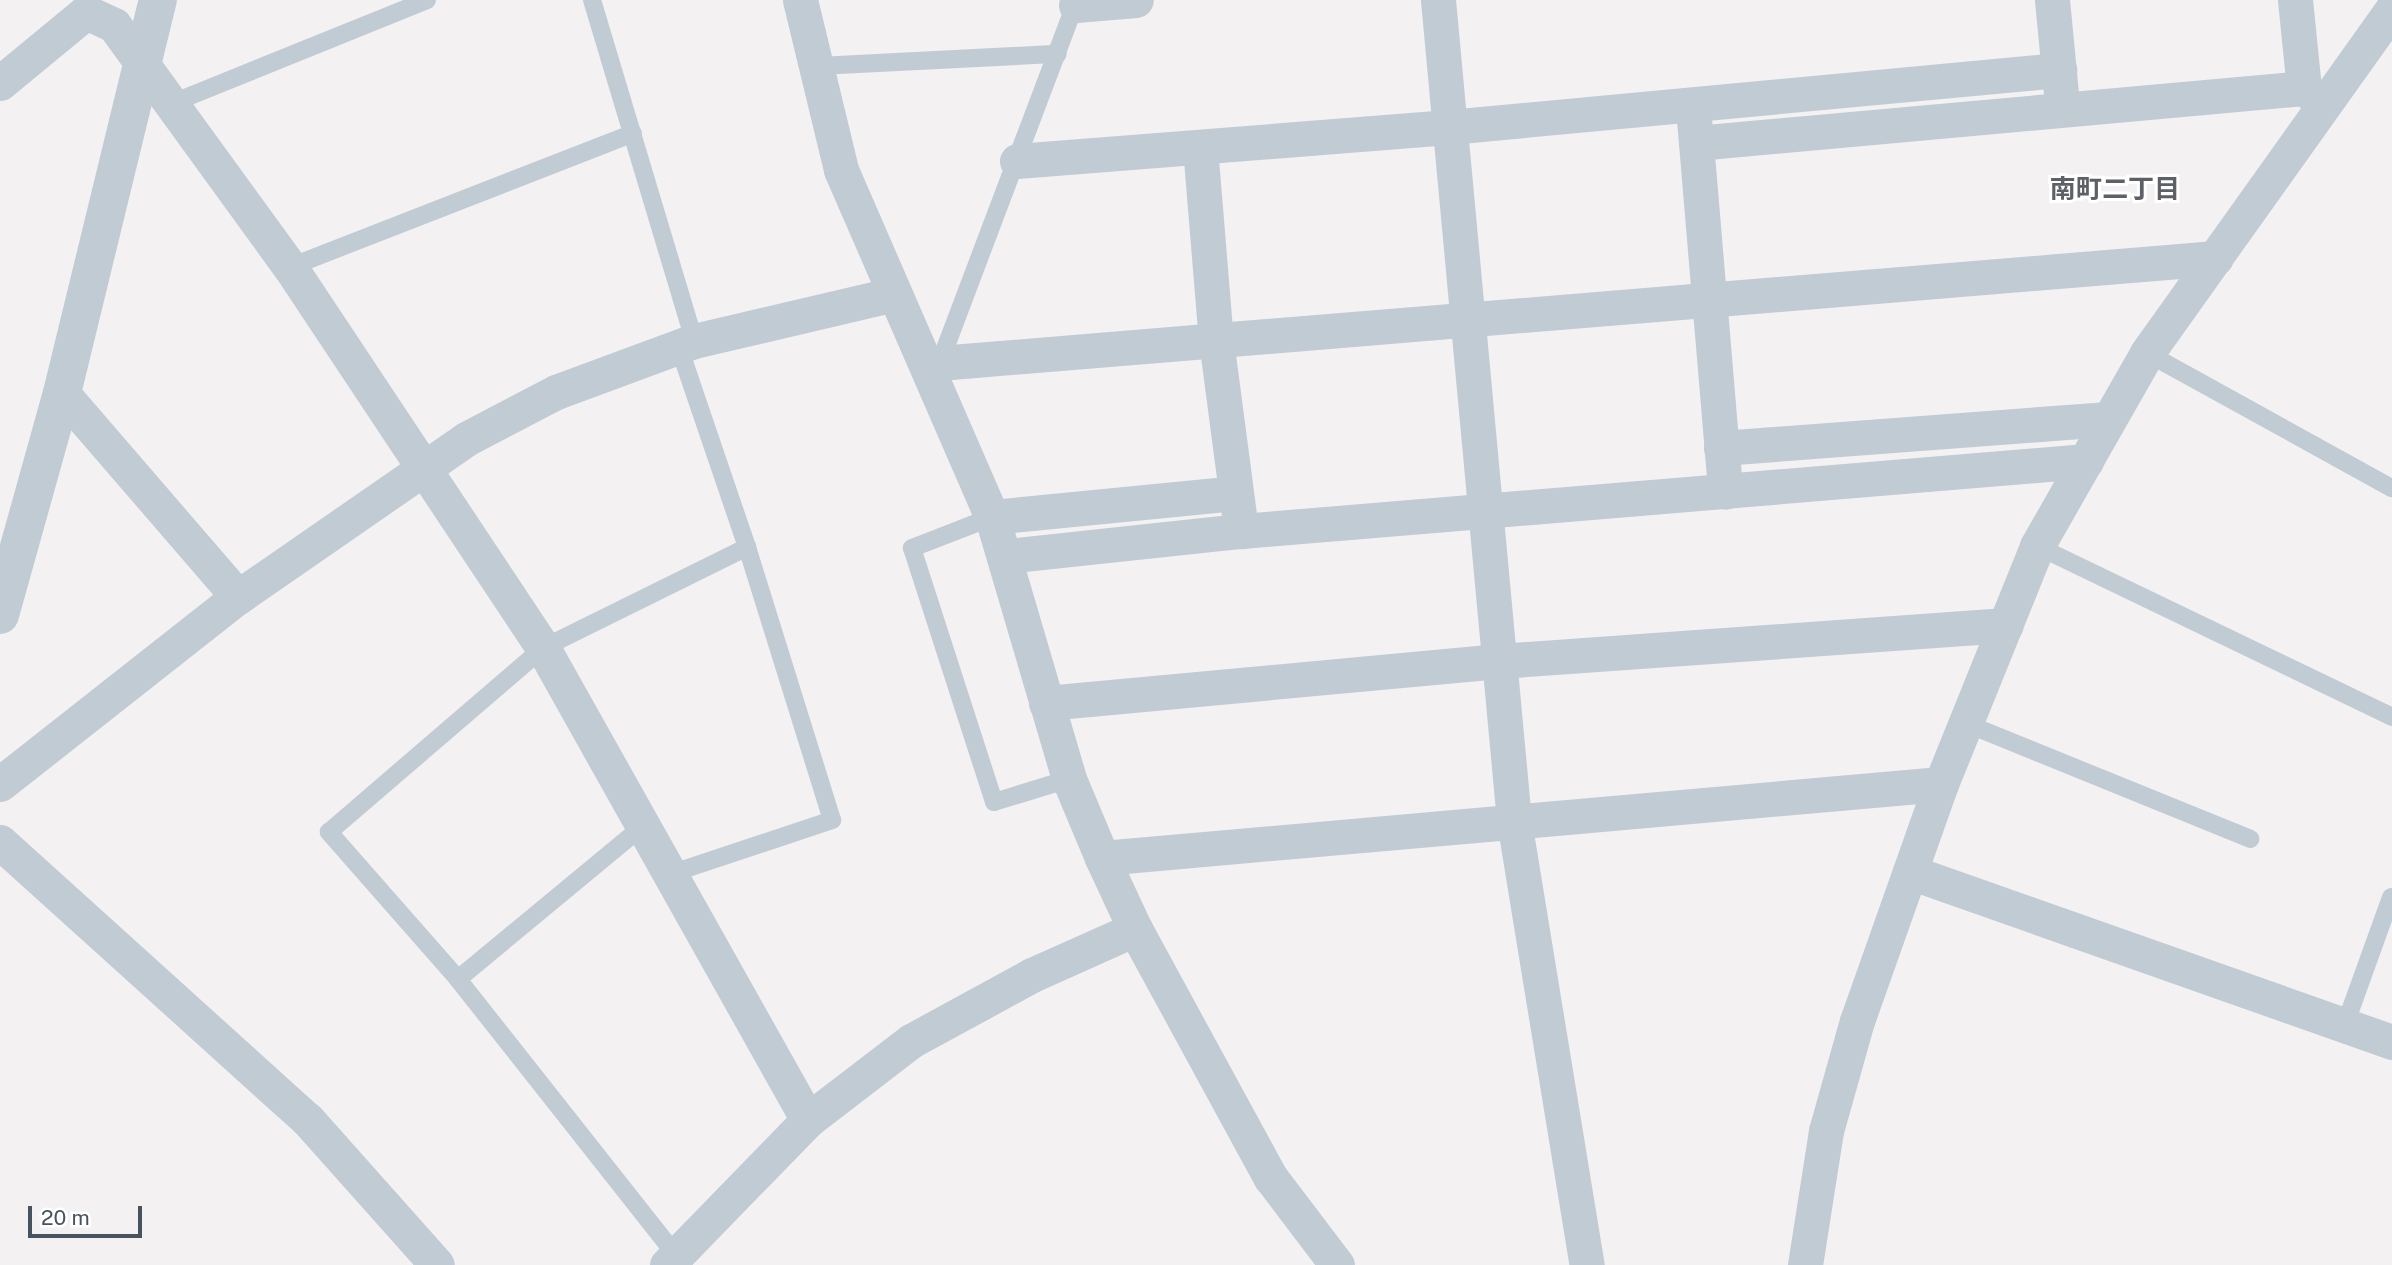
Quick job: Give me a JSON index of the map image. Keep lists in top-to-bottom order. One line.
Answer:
{"districts":["南町二丁目"],"scale_bar":"20 m"}
